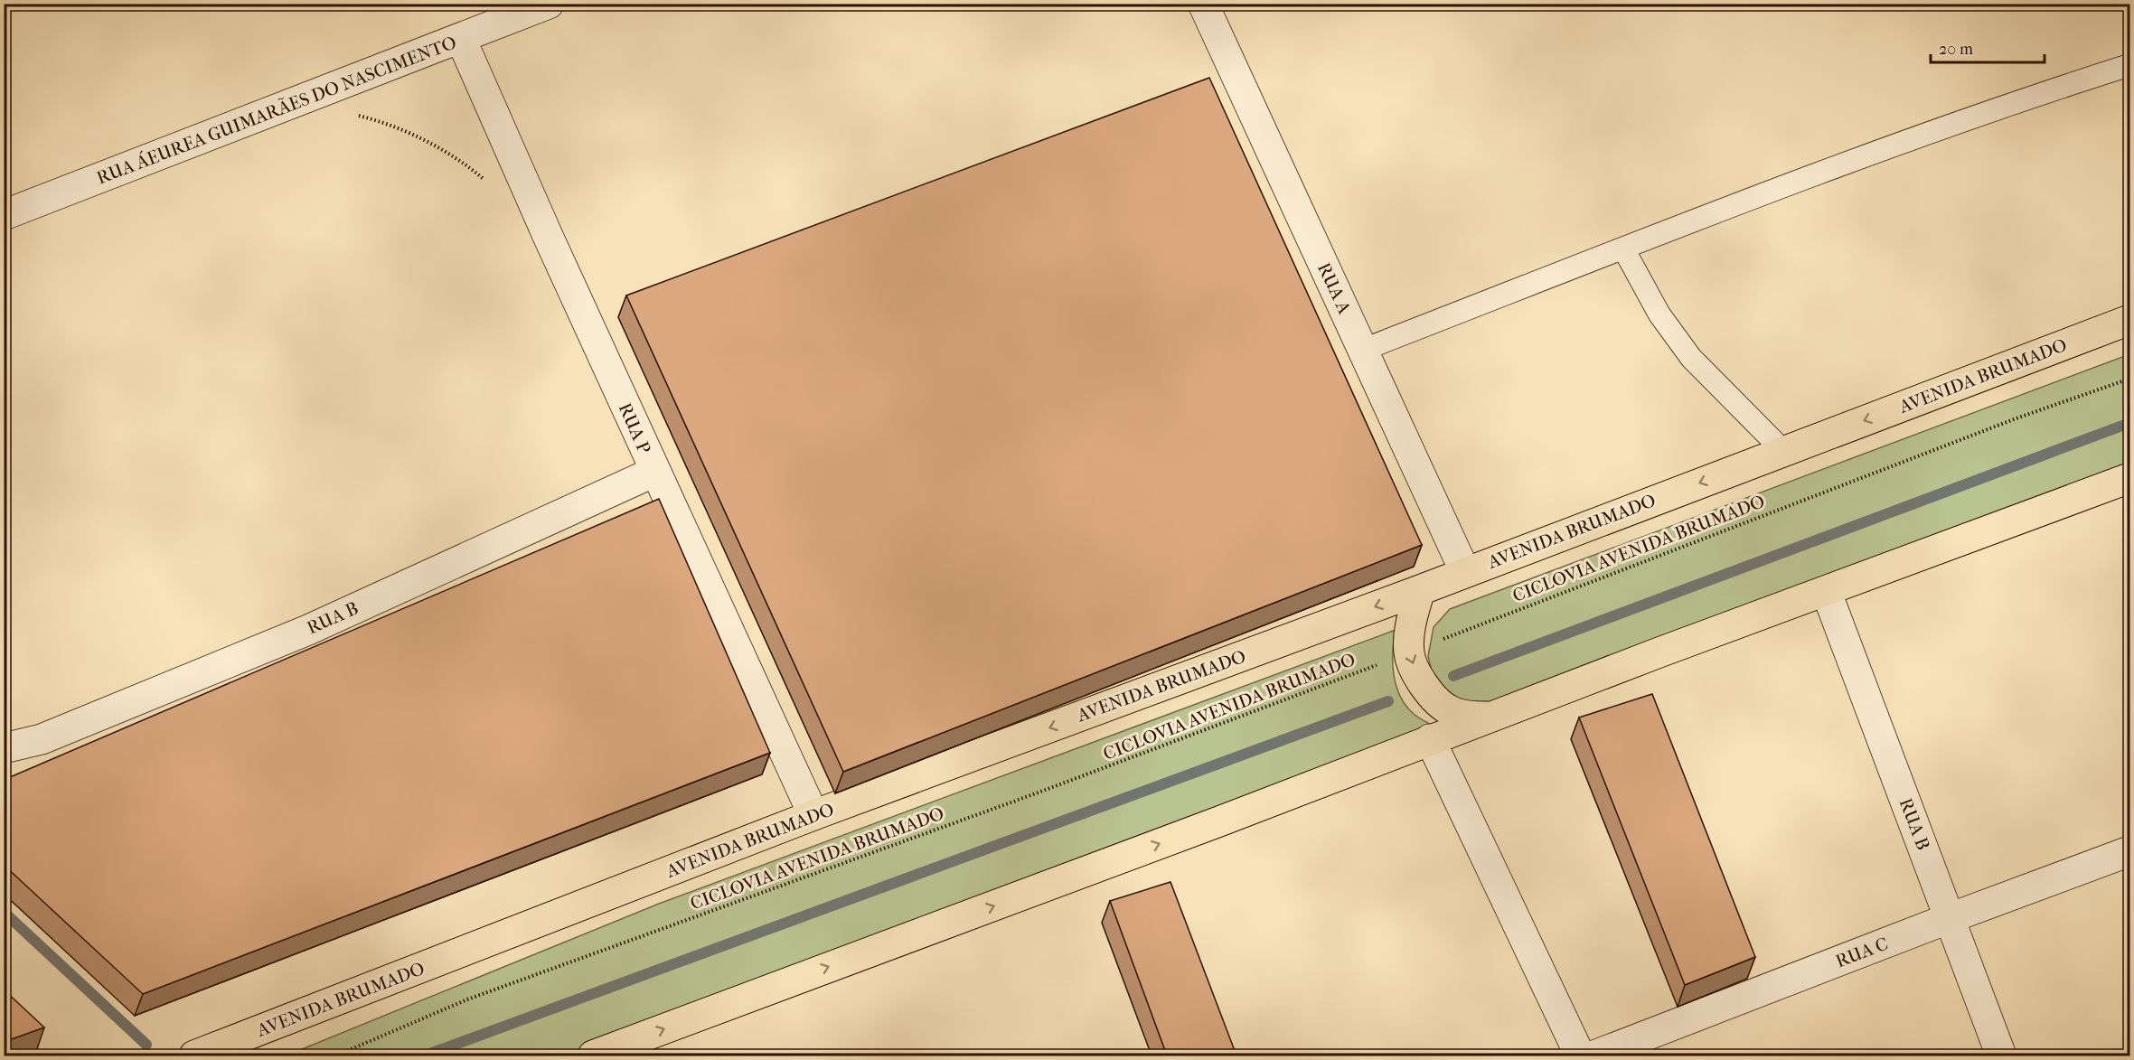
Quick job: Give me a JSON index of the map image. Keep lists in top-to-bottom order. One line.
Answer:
{"streets":{"main road":["AVENIDA BRUMADO"],"street":["RUA ÁEUREA GUIMARÃES DO NASCIMENTO","RUA A","RUA P","RUA B","RUA C"],"path":["CICLOVIA AVENIDA BRUMADO"]},"crossings":[["RUA ÁEUREA GUIMARÃES DO NASCIMENTO","RUA P"],["RUA A","AVENIDA BRUMADO"],["AVENIDA BRUMADO","RUA P"],["RUA P","RUA B"],["RUA B","RUA C"]],"scale_bar":"20 m"}
